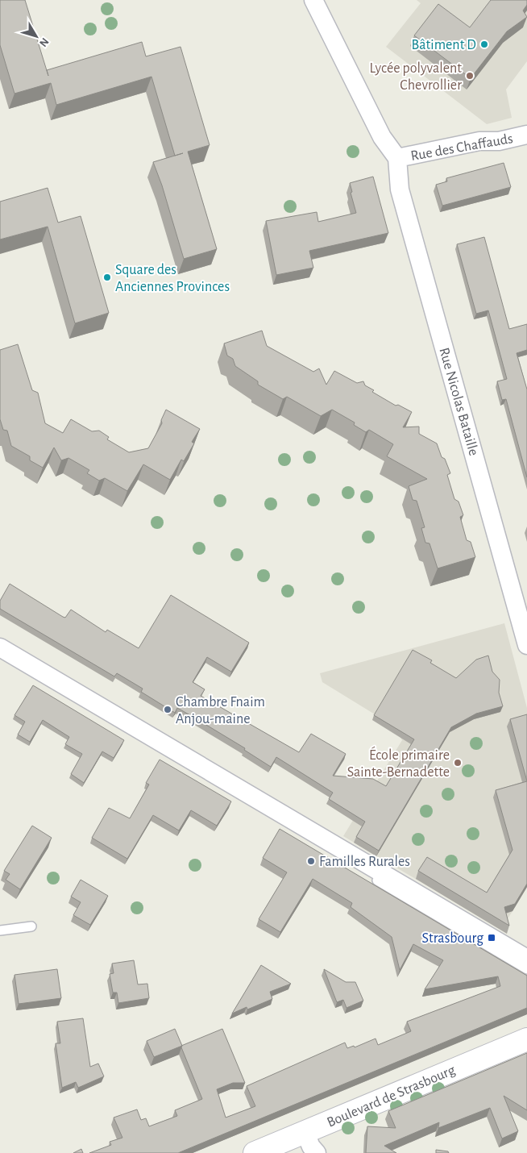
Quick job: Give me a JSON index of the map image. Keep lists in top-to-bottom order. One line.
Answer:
{"streets":{"street":["Rue des Chaffauds","Rue Nicolas Bataille","Boulevard de Strasbourg"]},"crossings":[["Rue des Chaffauds","Rue Nicolas Bataille"]],"places":{"other":["Bâtiment D","Lycée polyvalent Chevrollier","Square des Anciennes Provinces","Chambre Fnaim Anjou-maine","École primaire Sainte-Bernadette","Familles Rurales"],"transit":["Strasbourg"]},"north":"bottom right"}
